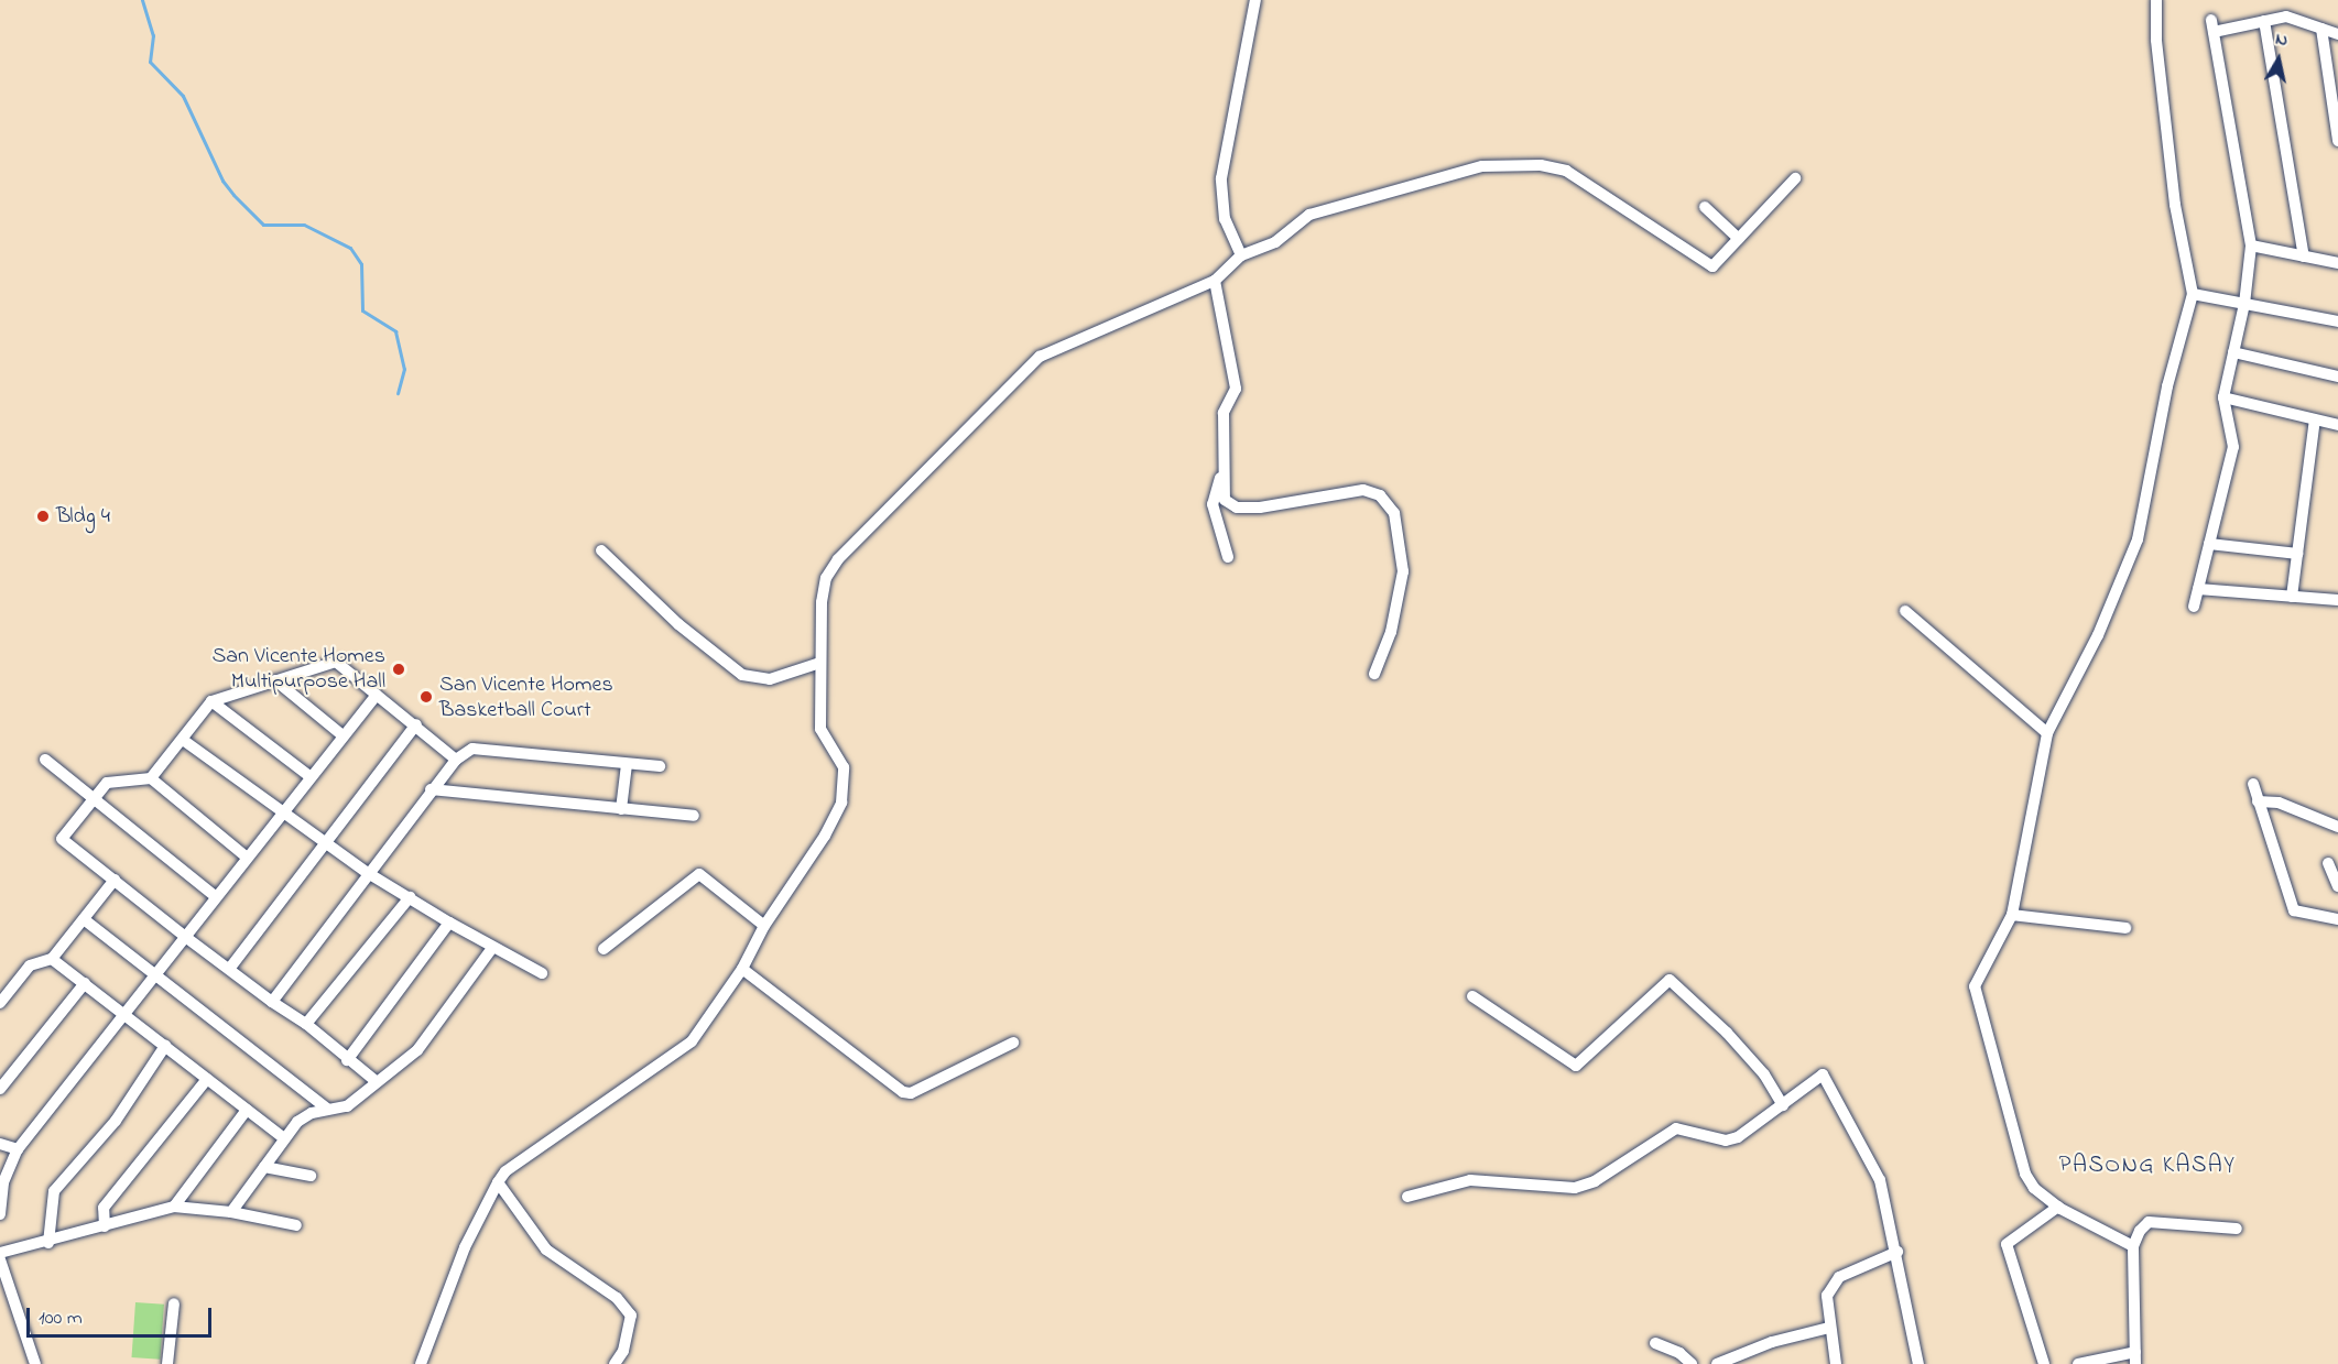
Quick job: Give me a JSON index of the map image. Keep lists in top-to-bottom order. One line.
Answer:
{"districts":["PASONG KASAY"],"places":["Bldg 4","San Vicente Homes Multipurpose Hall","San Vicente Homes Basketball Court"],"scale_bar":"100 m","north":"top"}
